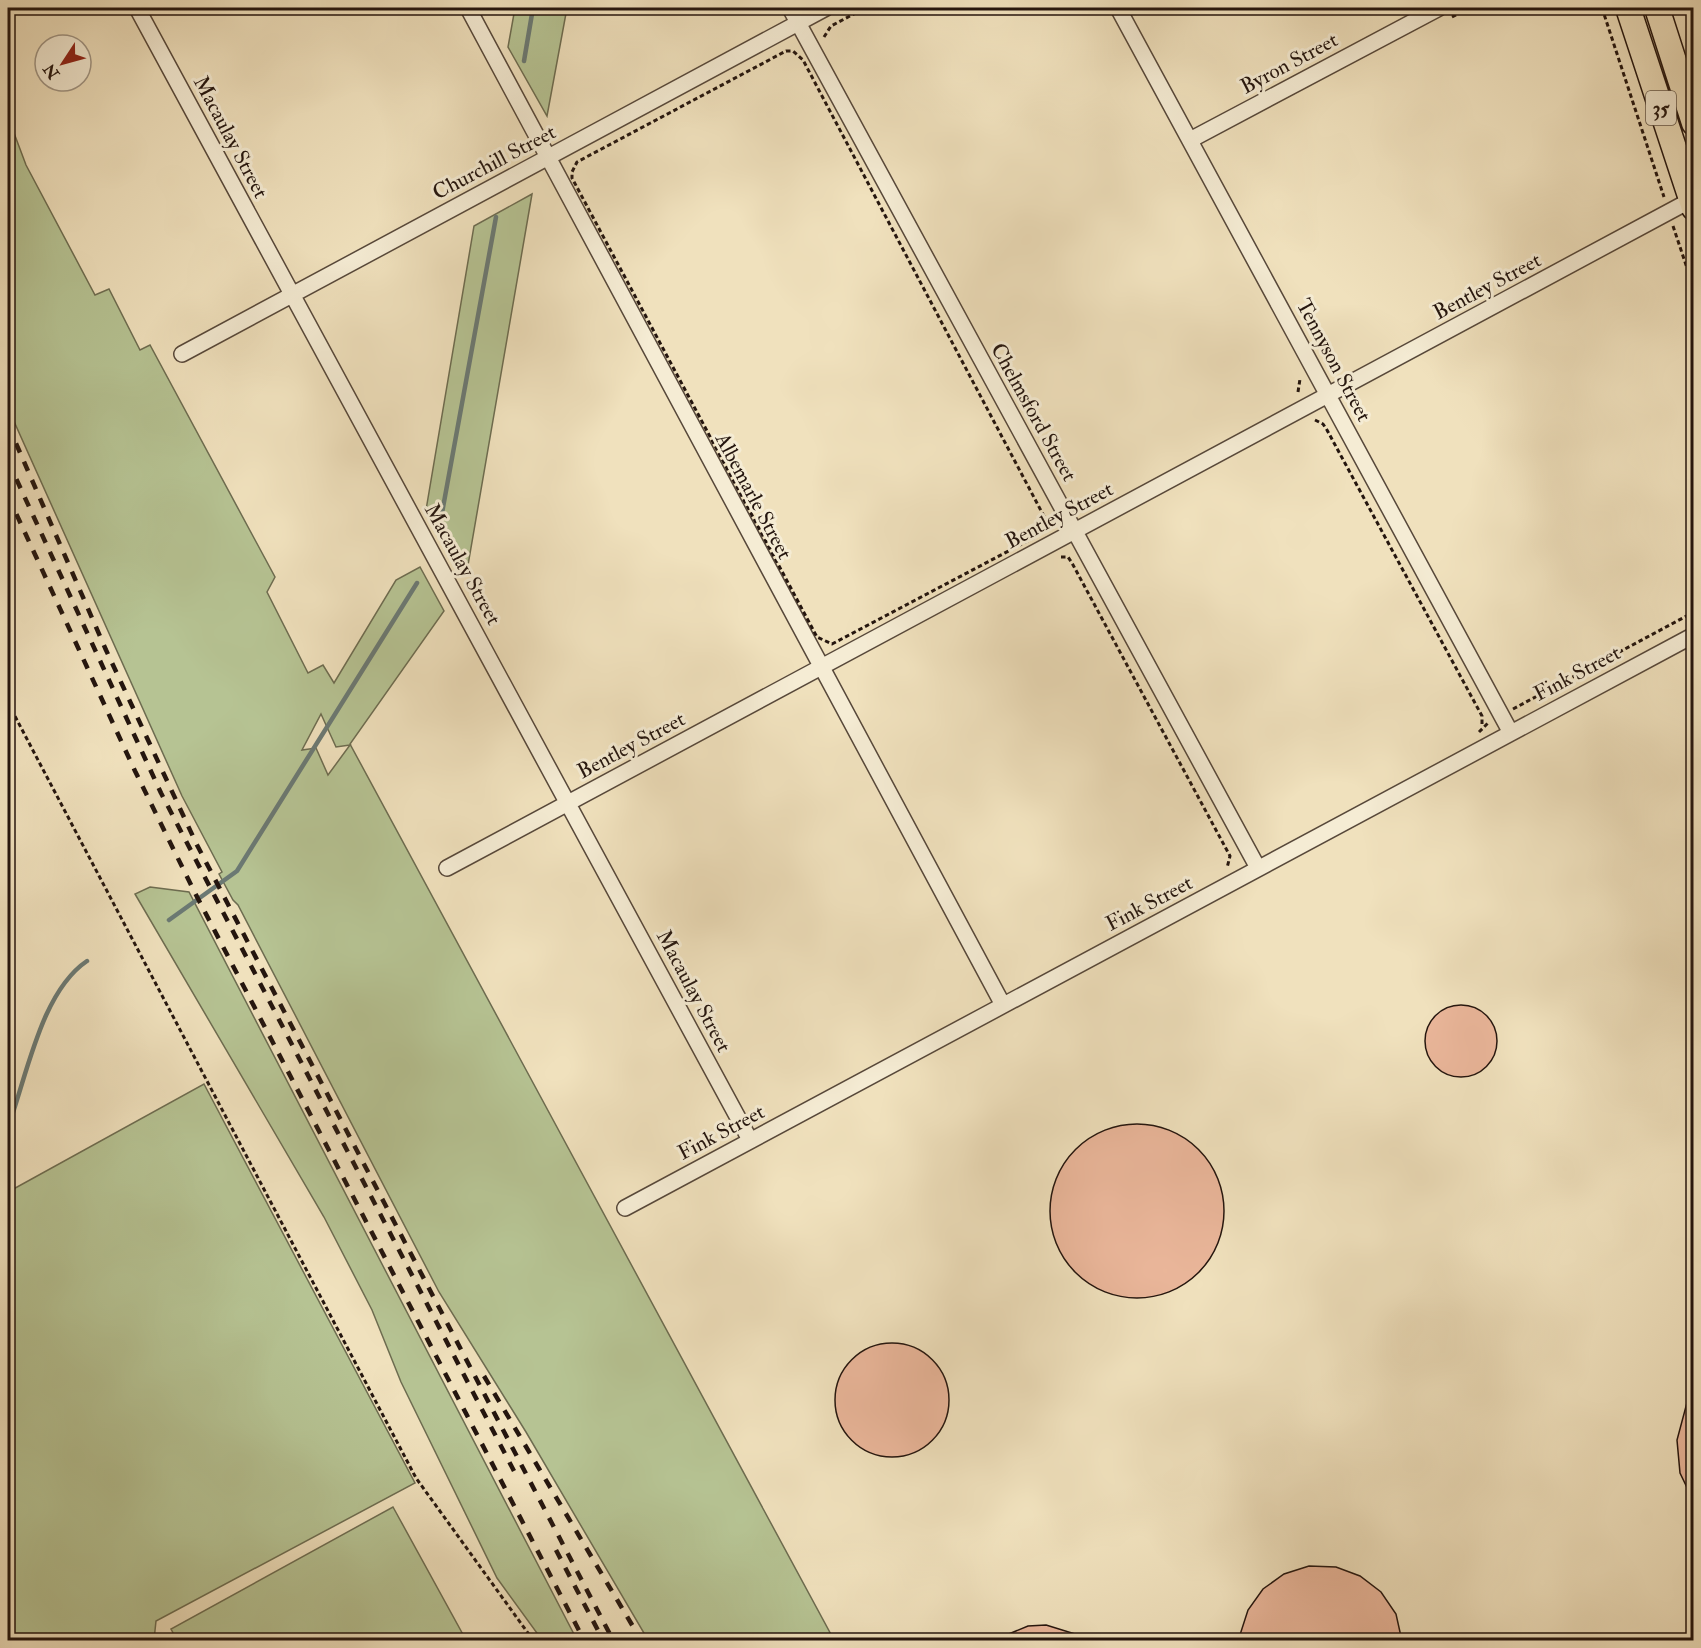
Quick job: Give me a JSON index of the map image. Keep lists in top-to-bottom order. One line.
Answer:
{"streets":{"main road":["35"],"street":["Byron Street","Macaulay Street","Churchill Street","Bentley Street","Tennyson Street","Chelmsford Street","Albemarle Street","Fink Street"]},"crossings":[["Byron Street","Tennyson Street"],["35","Bentley Street"],["Macaulay Street","Churchill Street"],["Macaulay Street","Bentley Street"],["Macaulay Street","Fink Street"],["Churchill Street","Chelmsford Street"],["Churchill Street","Albemarle Street"],["Bentley Street","Tennyson Street"],["Bentley Street","Chelmsford Street"],["Bentley Street","Albemarle Street"],["Tennyson Street","Fink Street"],["Chelmsford Street","Fink Street"],["Albemarle Street","Fink Street"]],"north":"bottom left"}
